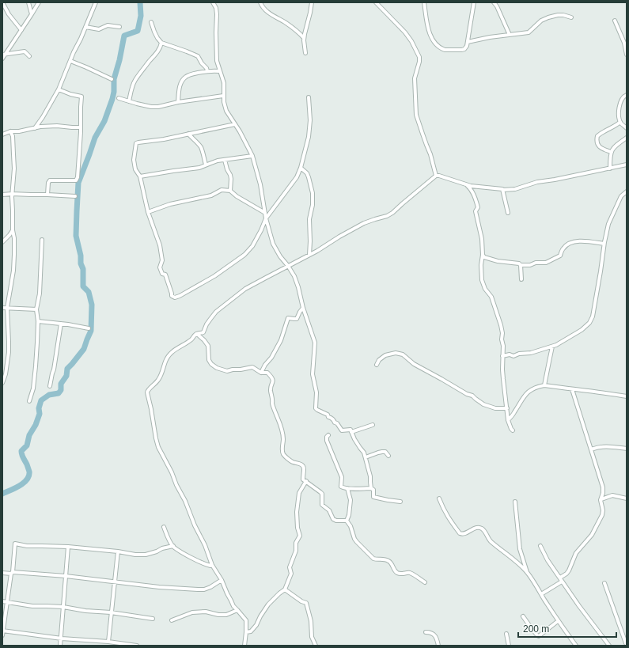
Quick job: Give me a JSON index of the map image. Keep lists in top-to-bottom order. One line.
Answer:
{"scale_bar":"200 m"}
